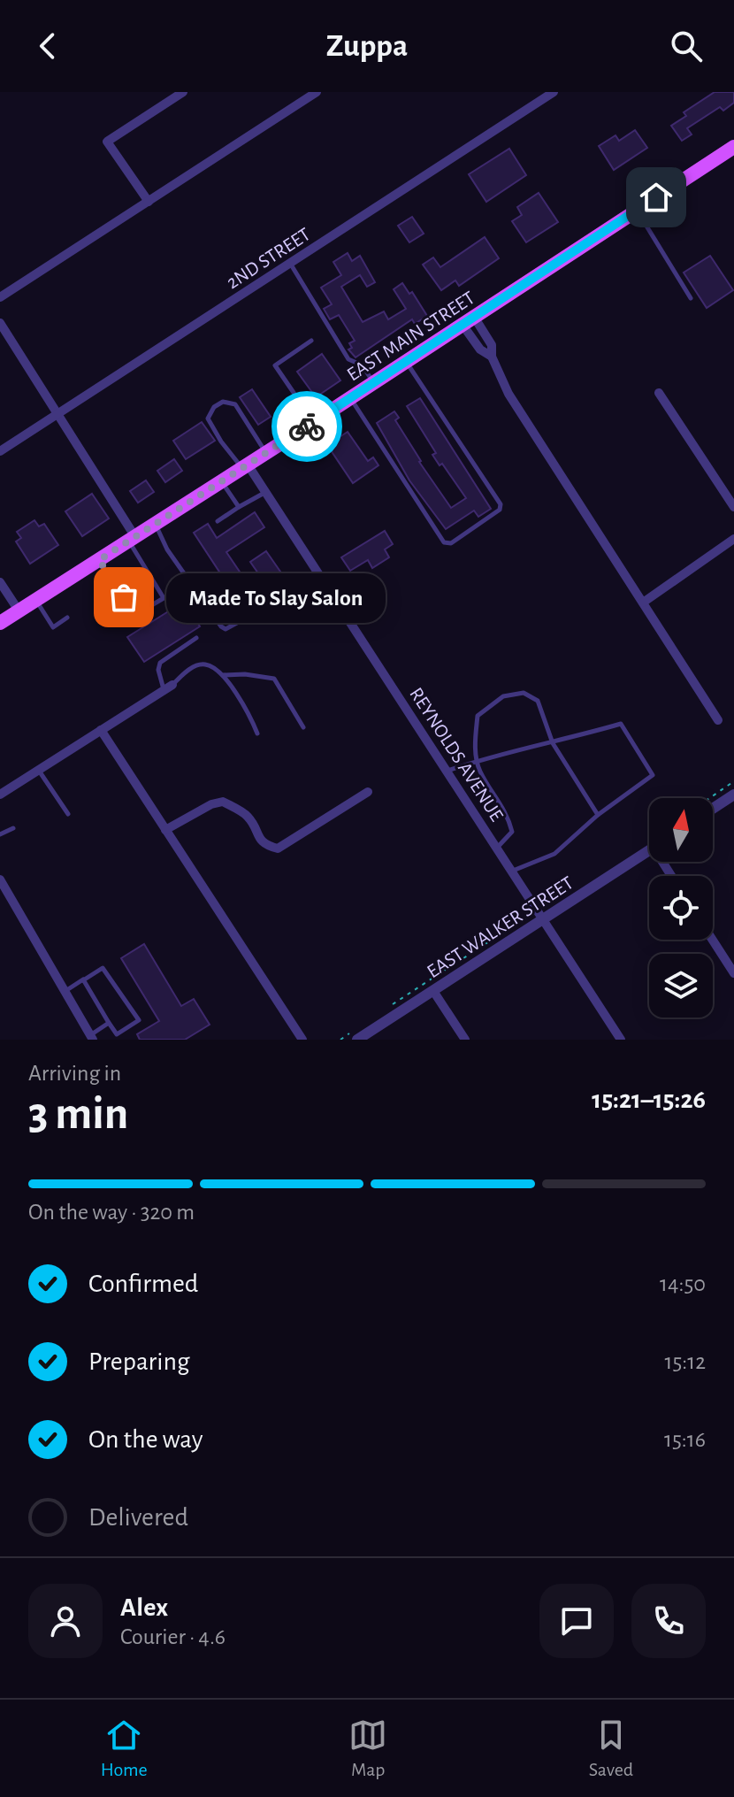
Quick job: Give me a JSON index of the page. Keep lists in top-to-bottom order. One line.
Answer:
{"streets":{"main road":["EAST MAIN STREET"],"street":["2ND STREET","REYNOLDS AVENUE","EAST WALKER STREET"]},"crossings":[["EAST MAIN STREET","REYNOLDS AVENUE"],["REYNOLDS AVENUE","EAST WALKER STREET"]],"places":["Made To Slay Salon"],"north":"top","page":{"header":"Zuppa","bubble":"Made To Slay Salon","heading":["3 min","Arriving in","15:21–15:26"],"panel":["Alex","Courier · 4.6"],"bar":"On the way · 320 m","list":[["Confirmed","14:50"],["Preparing","15:12"],["On the way","15:16"],"Delivered"],"tabs":["Home","Map","Saved"]}}
